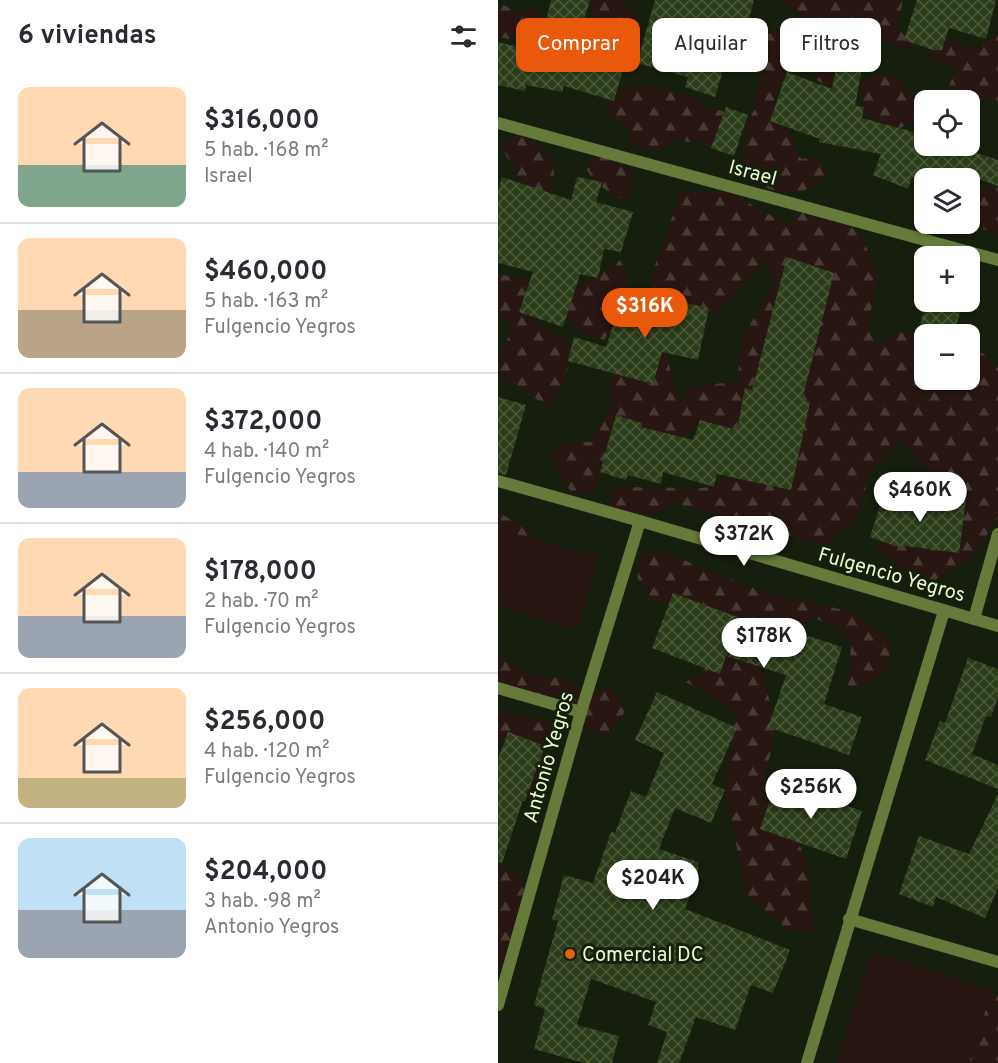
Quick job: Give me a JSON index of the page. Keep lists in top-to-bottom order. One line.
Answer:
{"streets":{"street":["Israel","Fulgencio Yegros","Antonio Yegros"]},"crossings":[["Fulgencio Yegros","Antonio Yegros"]],"places":["Comercial DC"],"page":{"heading":"6 viviendas","chip":["Comprar","Alquilar","Filtros"],"list":[{"name":"$316,000","note":"5 hab. · 168 m² · Israel"},{"name":"$460,000","note":"5 hab. · 163 m² · Fulgencio Yegros"},{"name":"$372,000","note":"4 hab. · 140 m² · Fulgencio Yegros"},{"name":"$178,000","note":"2 hab. · 70 m² · Fulgencio Yegros"},{"name":"$256,000","note":"4 hab. · 120 m² · Fulgencio Yegros"},{"name":"$204,000","note":"3 hab. · 98 m² · Antonio Yegros"}],"map_buttons":["+","−"],"price":["$316K","$460K","$372K","$178K","$256K","$204K"]}}
